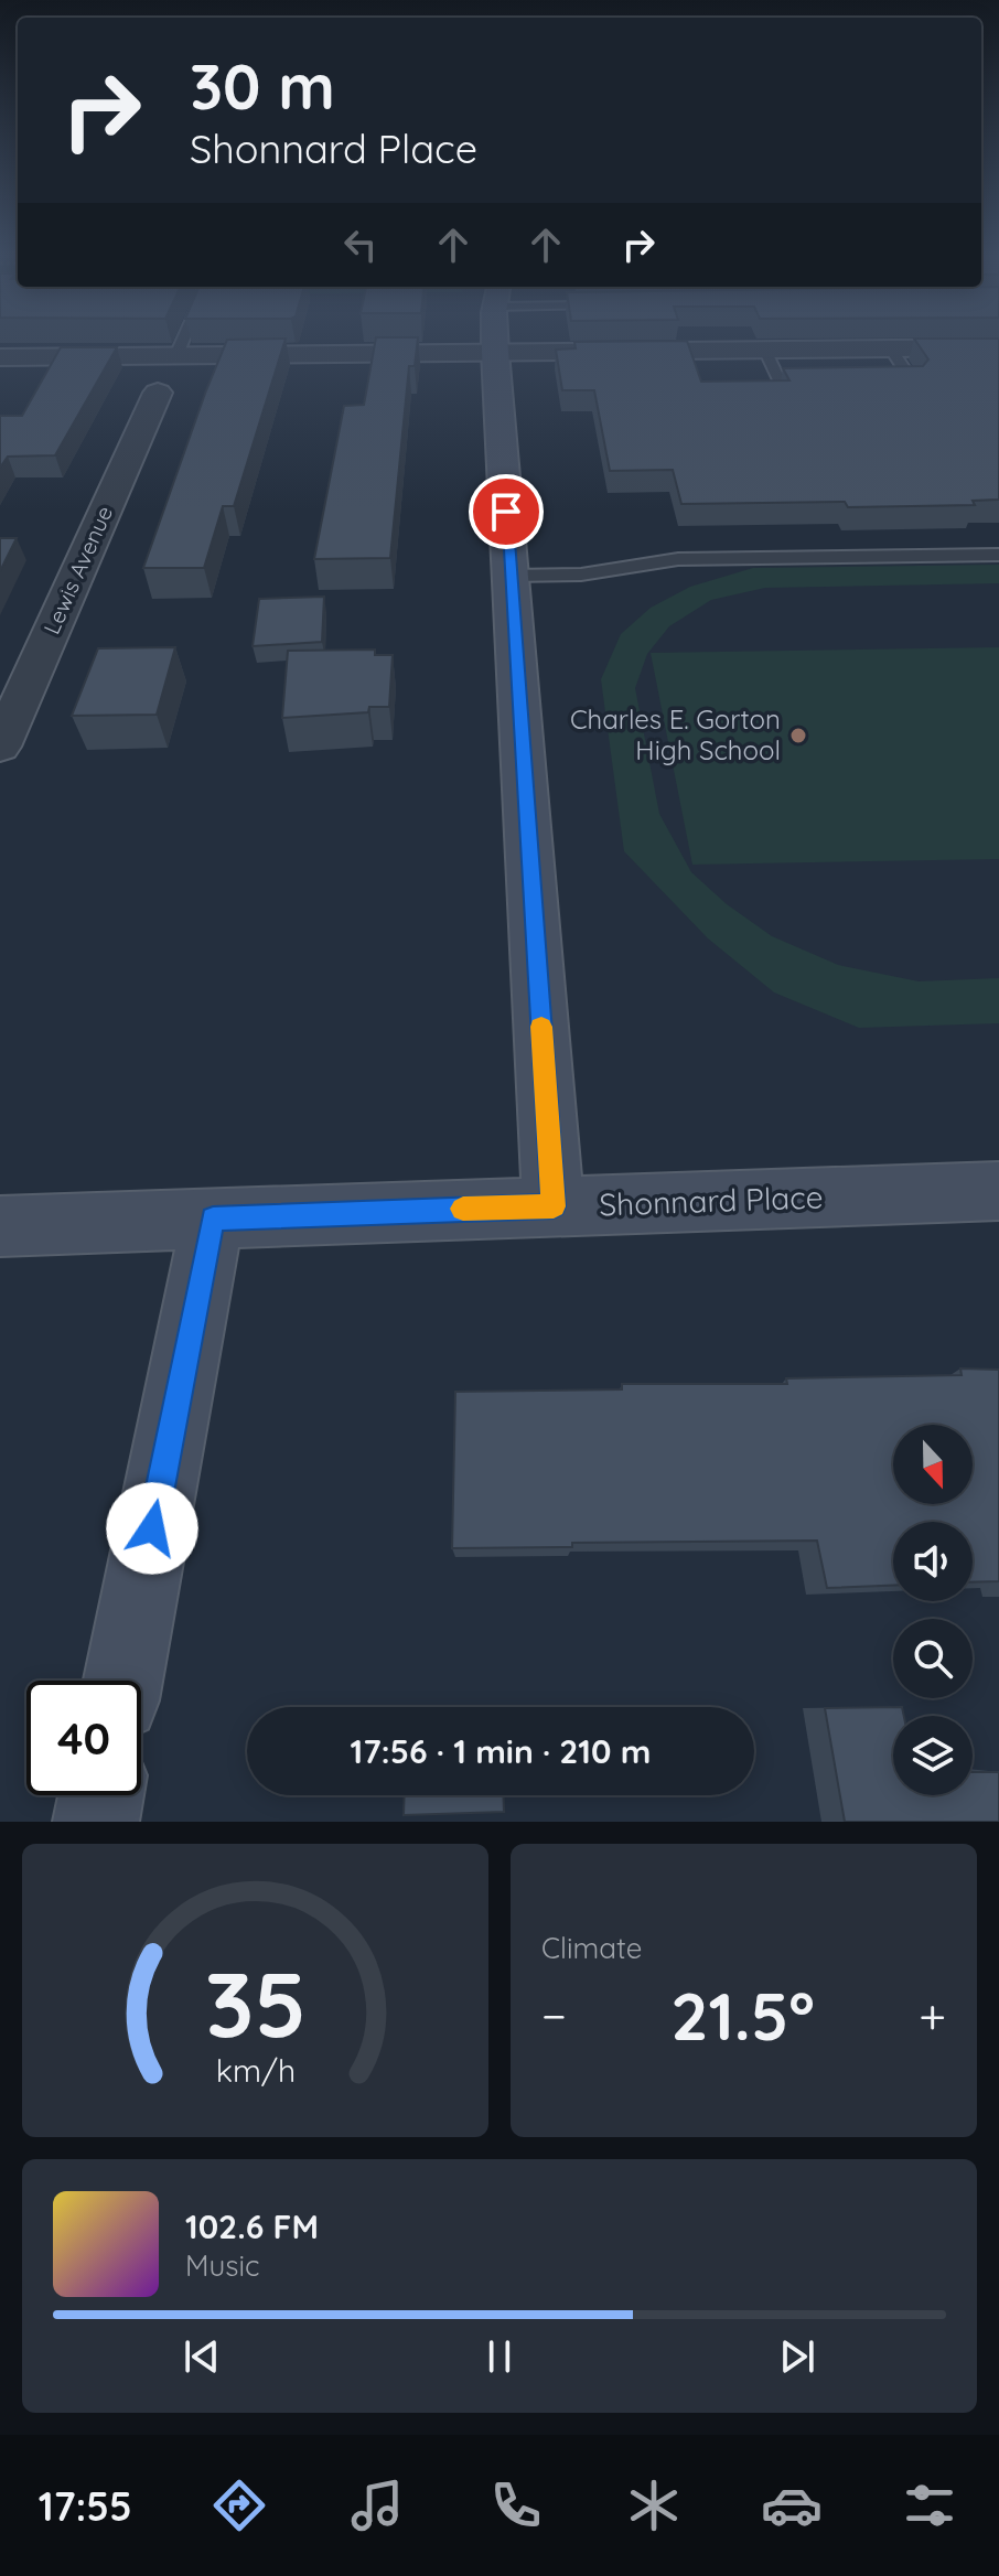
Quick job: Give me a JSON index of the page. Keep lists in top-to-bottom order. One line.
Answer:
{"streets":{"street":["Lewis Avenue","Shonnard Place"]},"places":["Charles E. Gorton High School"],"north":"bottom","page":{"turn":["30 m","Shonnard Place"],"limit":"40","trip":"17:56 · 1 min · 210 m","tile":"Climate","heat":["−","21.5°","+"],"song":["102.6 FM","Music"],"tabs":"17:55","gauge":["35","km/h"]}}
